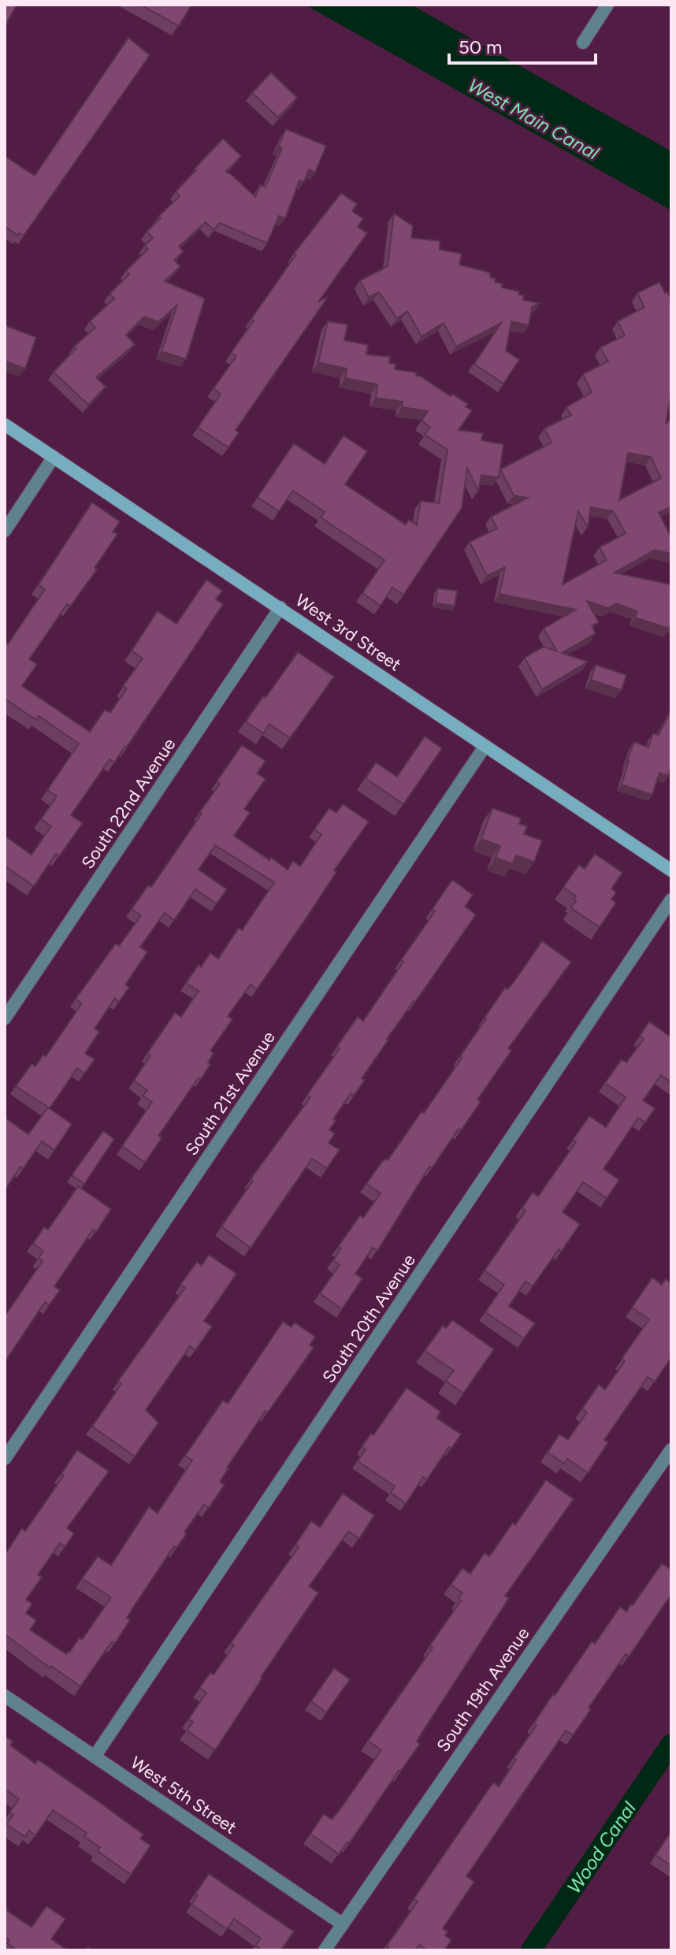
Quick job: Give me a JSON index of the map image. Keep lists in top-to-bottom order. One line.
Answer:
{"streets":{"street":["West 3rd Street","South 22nd Avenue","South 21st Avenue","South 20th Avenue","South 19th Avenue","West 5th Street"]},"crossings":[["West 3rd Street","South 22nd Avenue"],["West 3rd Street","South 21st Avenue"],["South 20th Avenue","West 5th Street"],["South 19th Avenue","West 5th Street"]],"water":["West Main Canal","Wood Canal"],"scale_bar":"50 m"}
